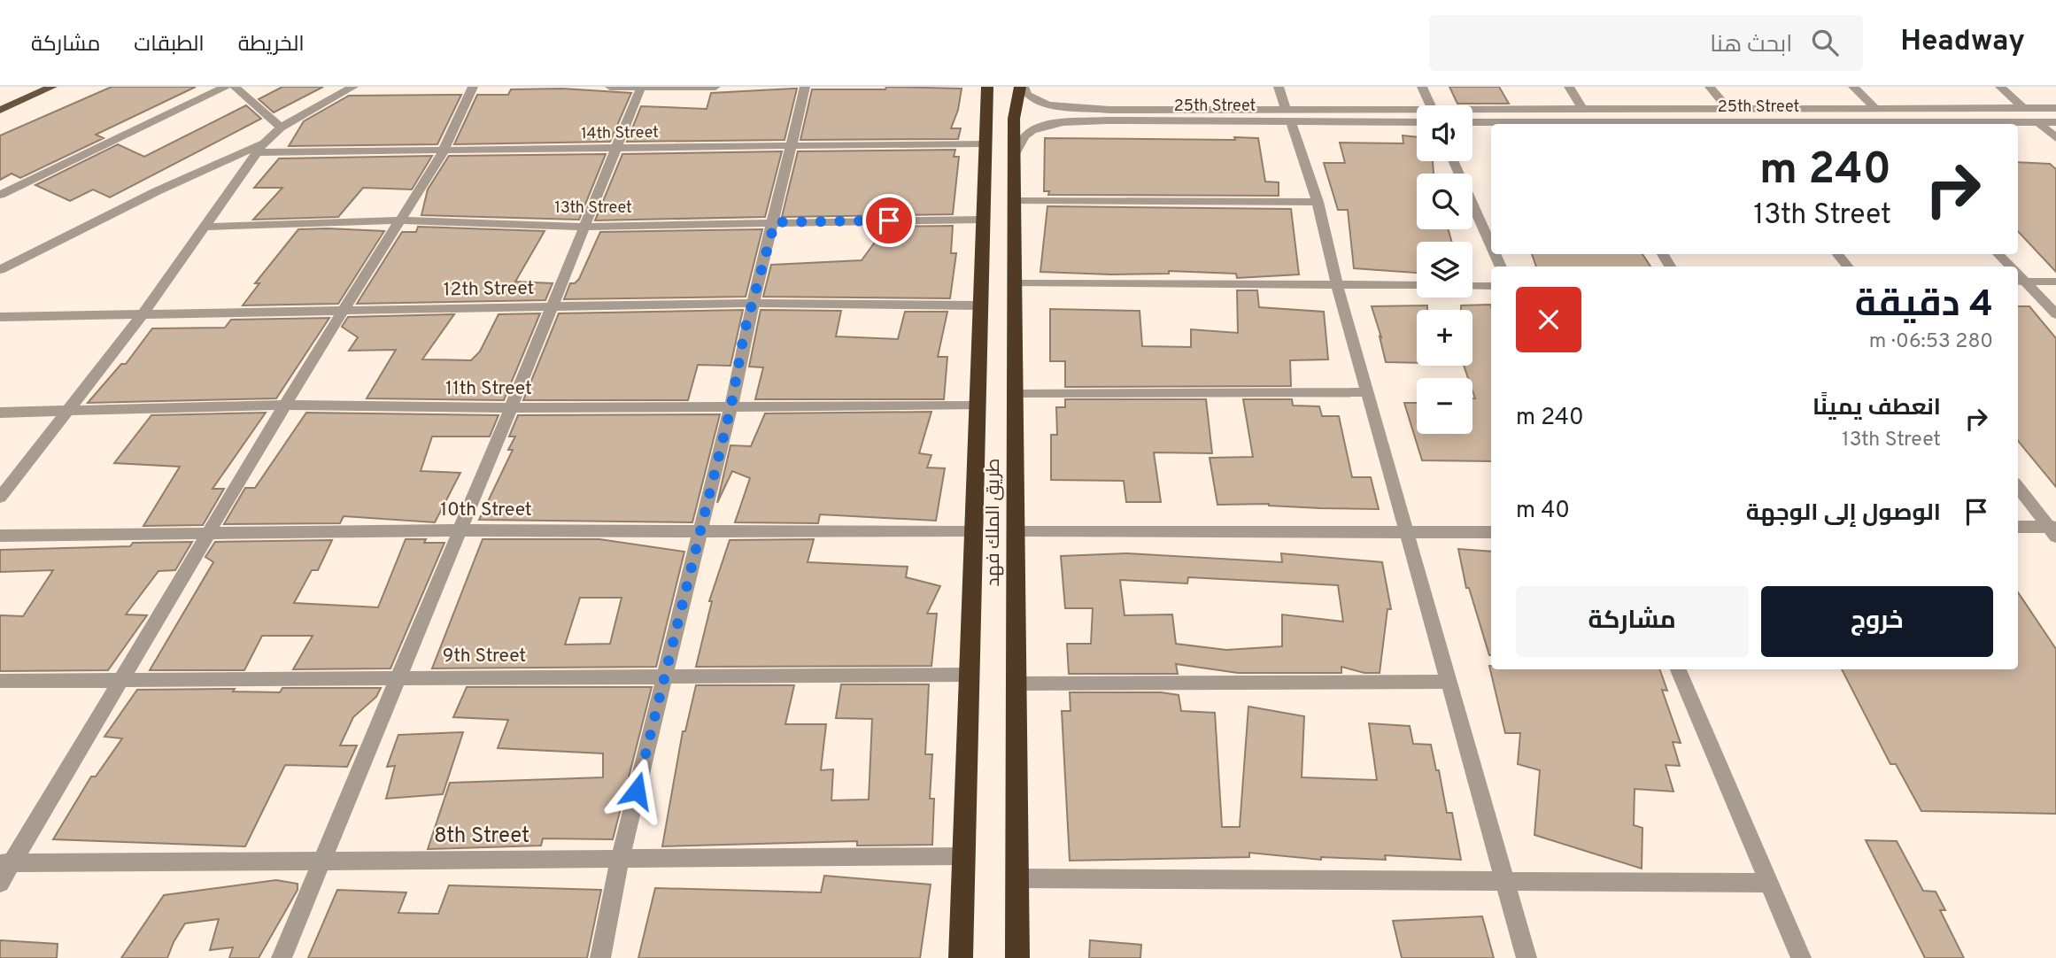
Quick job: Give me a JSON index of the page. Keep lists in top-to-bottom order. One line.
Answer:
{"streets":{"highway":["طريق الملك فهد"],"street":["25th Street","14th Street","13th Street","12th Street","11th Street","10th Street","9th Street","8th Street"]},"crossings":[["25th Street","طريق الملك فهد"],["14th Street","طريق الملك فهد"],["13th Street","طريق الملك فهد"],["12th Street","طريق الملك فهد"],["11th Street","طريق الملك فهد"],["10th Street","طريق الملك فهد"],["طريق الملك فهد","9th Street"],["طريق الملك فهد","8th Street"]],"page":{"header":"Headway","search":"ابحث هنا","nav":["الخريطة","الطبقات","مشاركة"],"map_buttons":["+","−"],"turn":["240 m","13th Street"],"heading":["4 دقيقة","280 m · 06:53"],"list":[{"name":"انعطف يمينًا","note":"13th Street","value":"240 m"},{"name":"الوصول إلى الوجهة","value":"40 m"}],"buttons":["خروج","مشاركة"]}}
